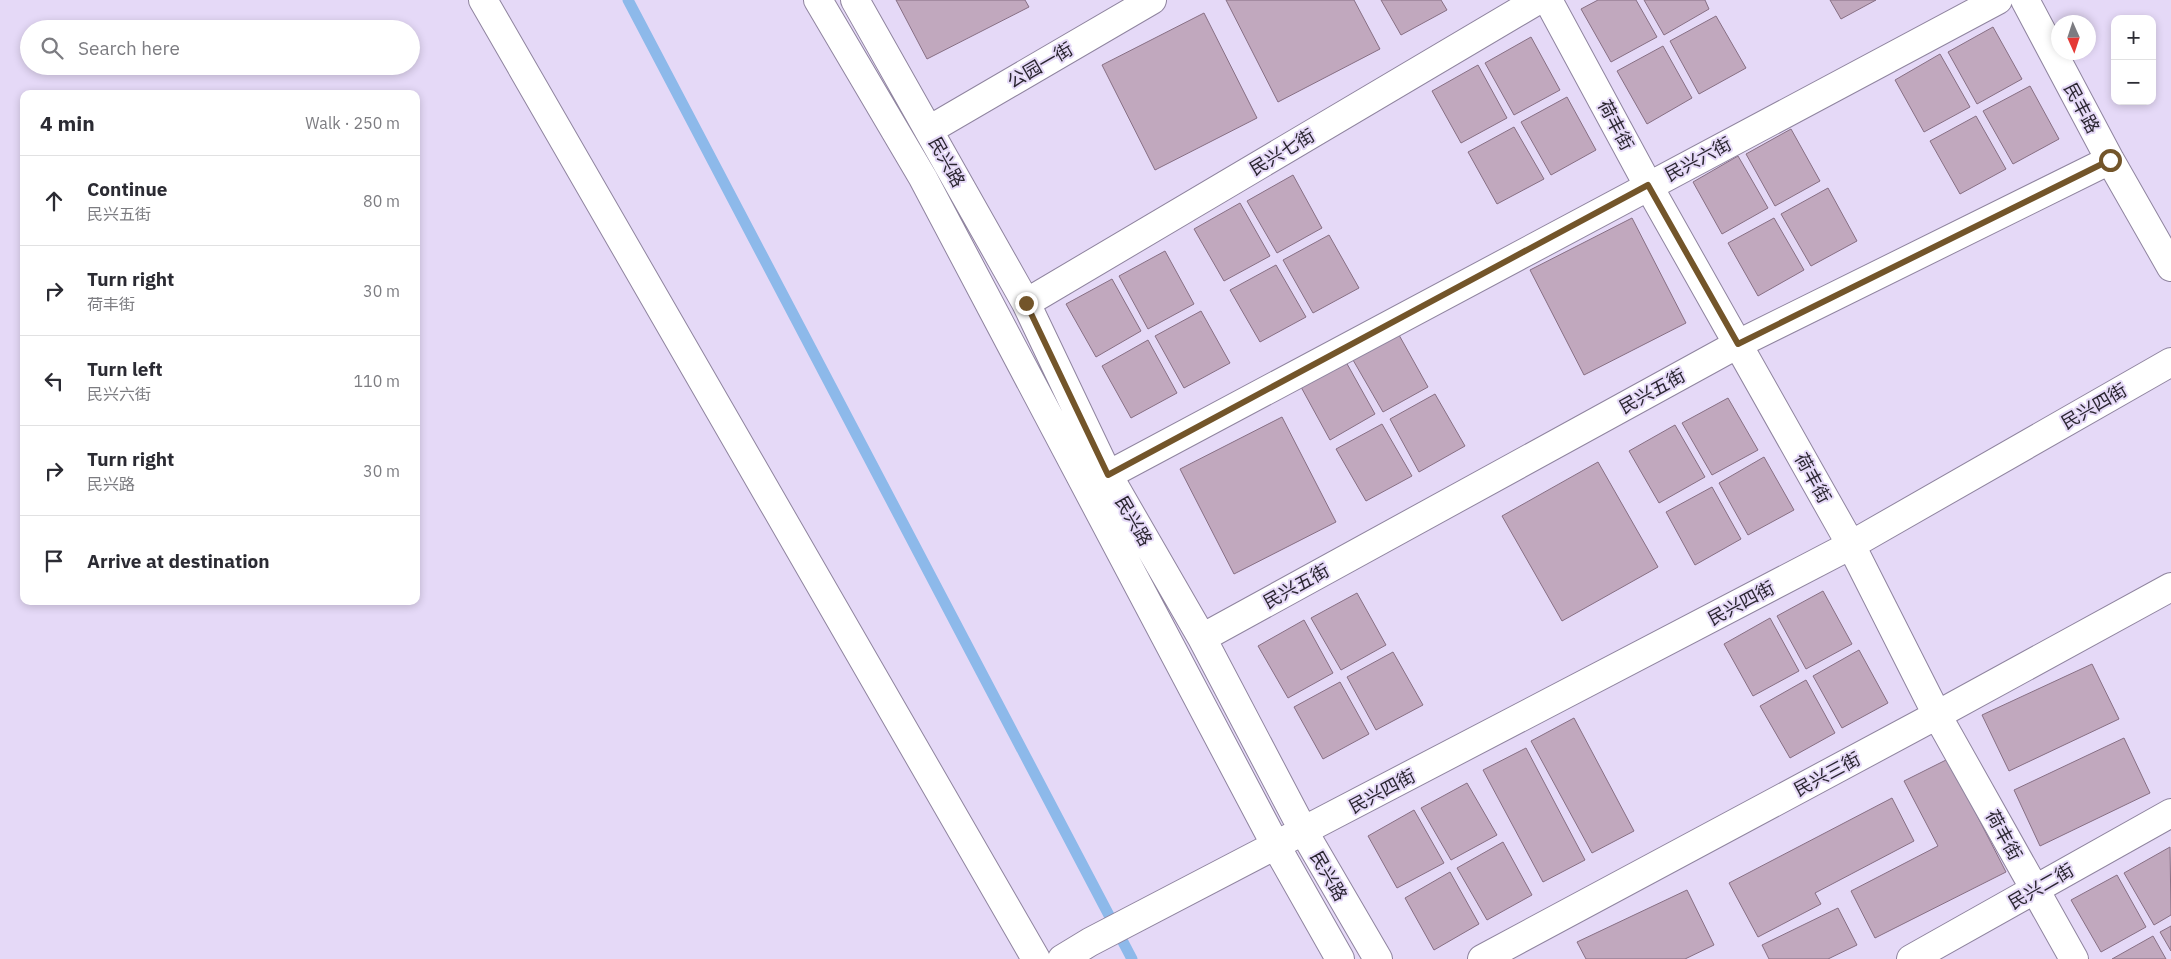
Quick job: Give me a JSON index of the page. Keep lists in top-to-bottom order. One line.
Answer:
{"streets":{"street":["公园一街","民丰路","荷丰街","民兴七街","民兴六街","民兴路","民兴五街","民兴四街","民兴三街","民兴二街"]},"crossings":[["公园一街","民兴路"],["民丰路","民兴五街"],["荷丰街","民兴六街"],["荷丰街","民兴五街"],["荷丰街","民兴四街"],["荷丰街","民兴三街"],["荷丰街","民兴二街"],["民兴七街","民兴路"],["民兴六街","民兴路"],["民兴路","民兴五街"],["民兴路","民兴四街"]],"north":"bottom","page":{"map_buttons":["+","−"],"search":"Search here","heading":["4 min","Walk · 250 m"],"list":[["Continue","民兴五街","80 m"],["Turn right","荷丰街","30 m"],["Turn left","民兴六街","110 m"],["Turn right","民兴路","30 m"],"Arrive at destination"]}}
